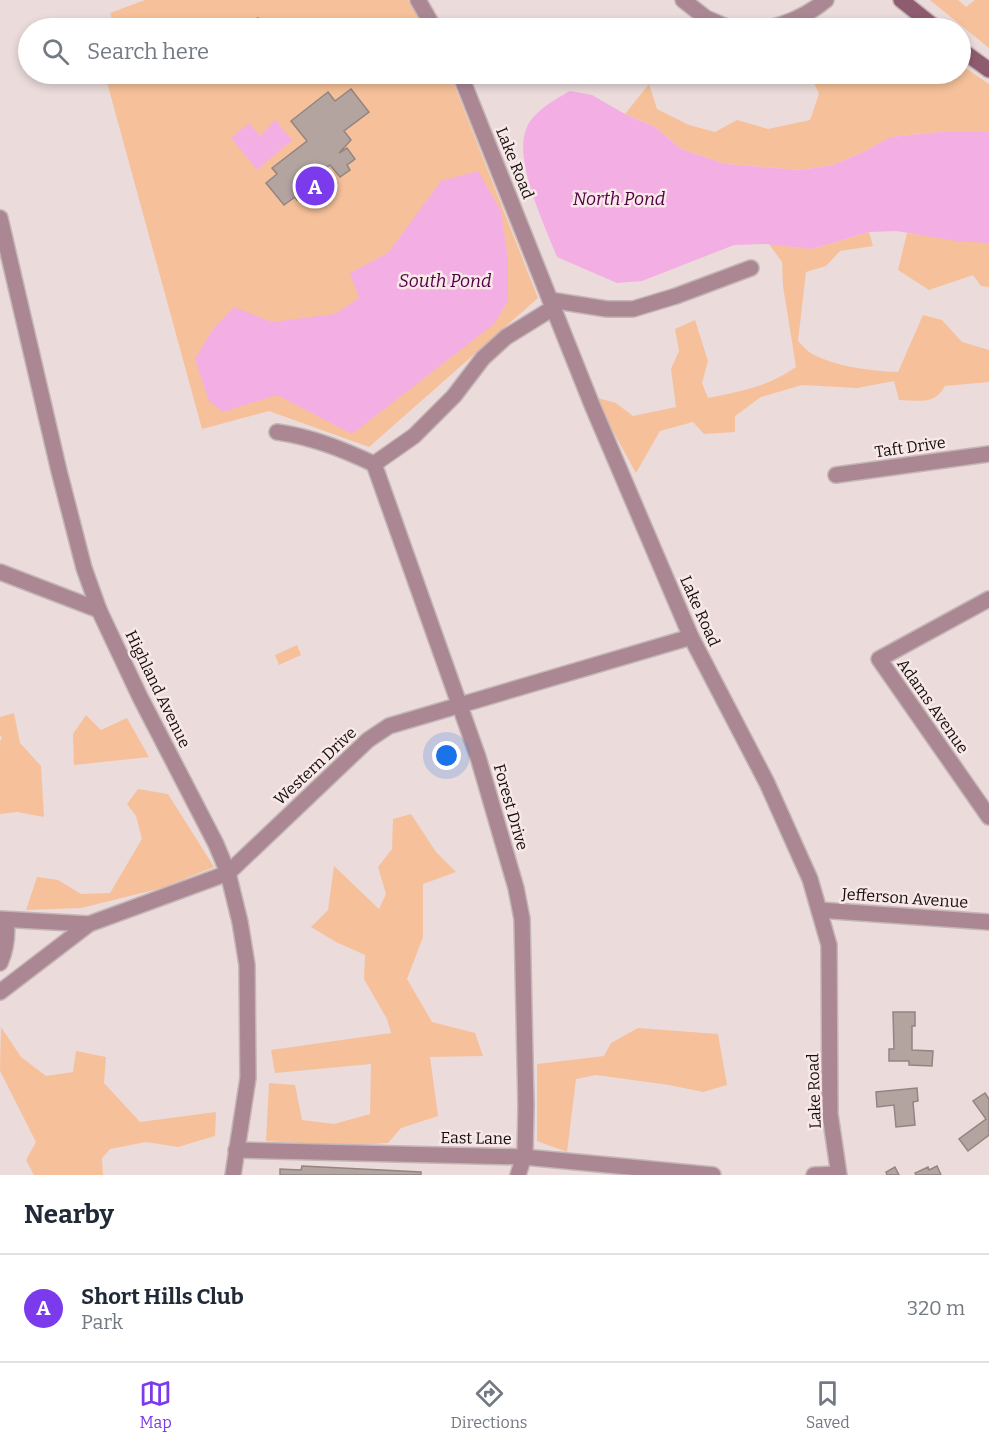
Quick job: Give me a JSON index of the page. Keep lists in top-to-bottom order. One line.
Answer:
{"streets":{"street":["Lake Road","Taft Drive","Highland Avenue","Adams Avenue","Western Drive","Forest Drive","Jefferson Avenue","East Lane"]},"crossings":[["Lake Road","Western Drive"],["Lake Road","Jefferson Avenue"],["Highland Avenue","Western Drive"],["Highland Avenue","East Lane"],["Western Drive","Forest Drive"],["Forest Drive","East Lane"]],"water":["North Pond","South Pond"],"page":{"search":"Search here","pins":"A","heading":"Nearby","list":[{"mark":"A","name":"Short Hills Club","note":"Park","value":"320 m"}],"nav":["Map","Directions","Saved"]}}
